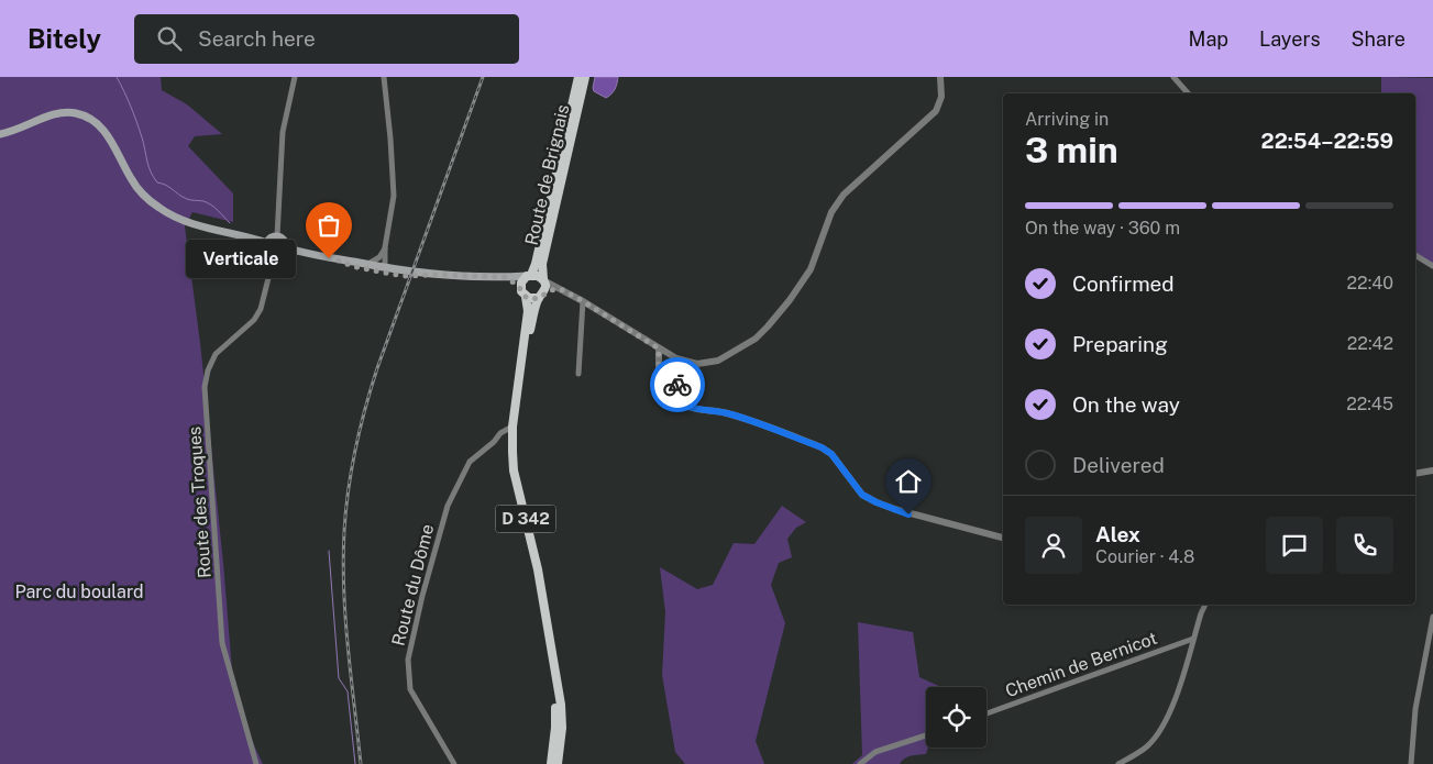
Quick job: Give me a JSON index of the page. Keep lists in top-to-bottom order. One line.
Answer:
{"streets":{"main road":["Route de Brignais","D 342"],"street":["Route des Troques","Route du Dôme","Chemin de Bernicot"]},"crossings":[["Route de Brignais","D 342"],["D 342","Route du Dôme"]],"parks":["Parc du boulard"],"places":["Verticale"],"page":{"header":"Bitely","search":"Search here","nav":["Map","Layers","Share"],"heading":["3 min","Arriving in","22:54–22:59"],"panel":["Alex","Courier · 4.8"],"bar":"On the way · 360 m","bubble":"Verticale","list":[["Confirmed","22:40"],["Preparing","22:42"],["On the way","22:45"],"Delivered"]}}
